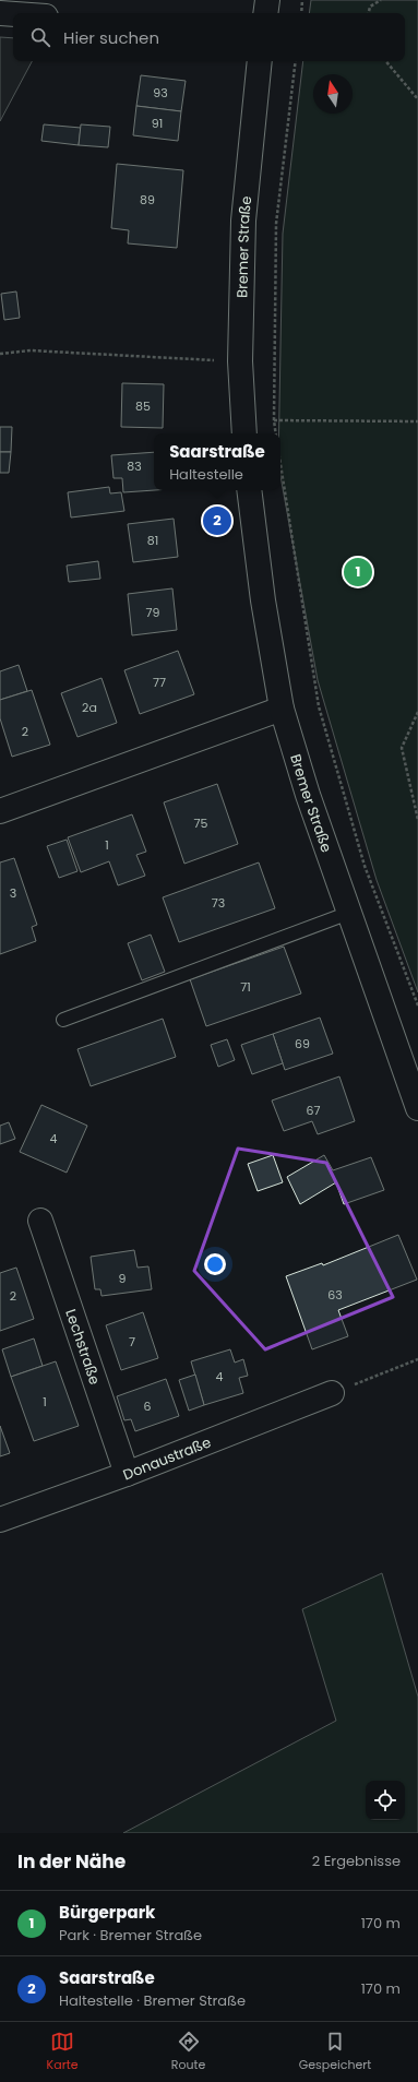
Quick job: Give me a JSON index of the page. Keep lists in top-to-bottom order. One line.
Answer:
{"streets":{"main road":["Bremer Straße","Lechstraße","Donaustraße"]},"crossings":[["Lechstraße","Donaustraße"]],"house_numbers":["93","91","89","85","83","81","79","77","2a","2","75","1","3","73","71","69","67","4","9","63","2","7","4","1","6"],"north":"top","page":{"search":"Hier suchen","popup":["Saarstraße","Haltestelle"],"pins":["2","1"],"heading":["In der Nähe","2 Ergebnisse"],"list":[{"mark":"1","name":"Bürgerpark","note":"Park · Bremer Straße","value":"170 m"},{"mark":"2","name":"Saarstraße","note":"Haltestelle · Bremer Straße","value":"170 m"}],"nav":["Karte","Route","Gespeichert"]}}
